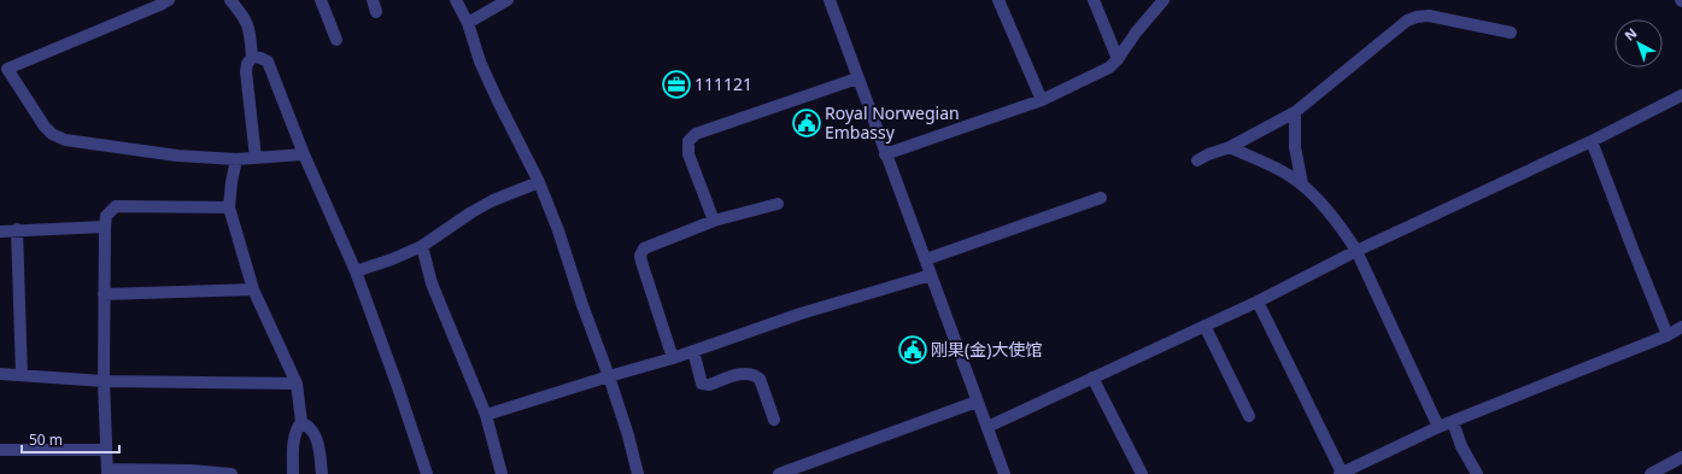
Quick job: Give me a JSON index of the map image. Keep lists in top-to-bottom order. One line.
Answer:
{"places":{"office":["111121"],"public building":["Royal Norwegian Embassy","刚果(金)大使馆"]},"scale_bar":"50 m","north":"top left"}
